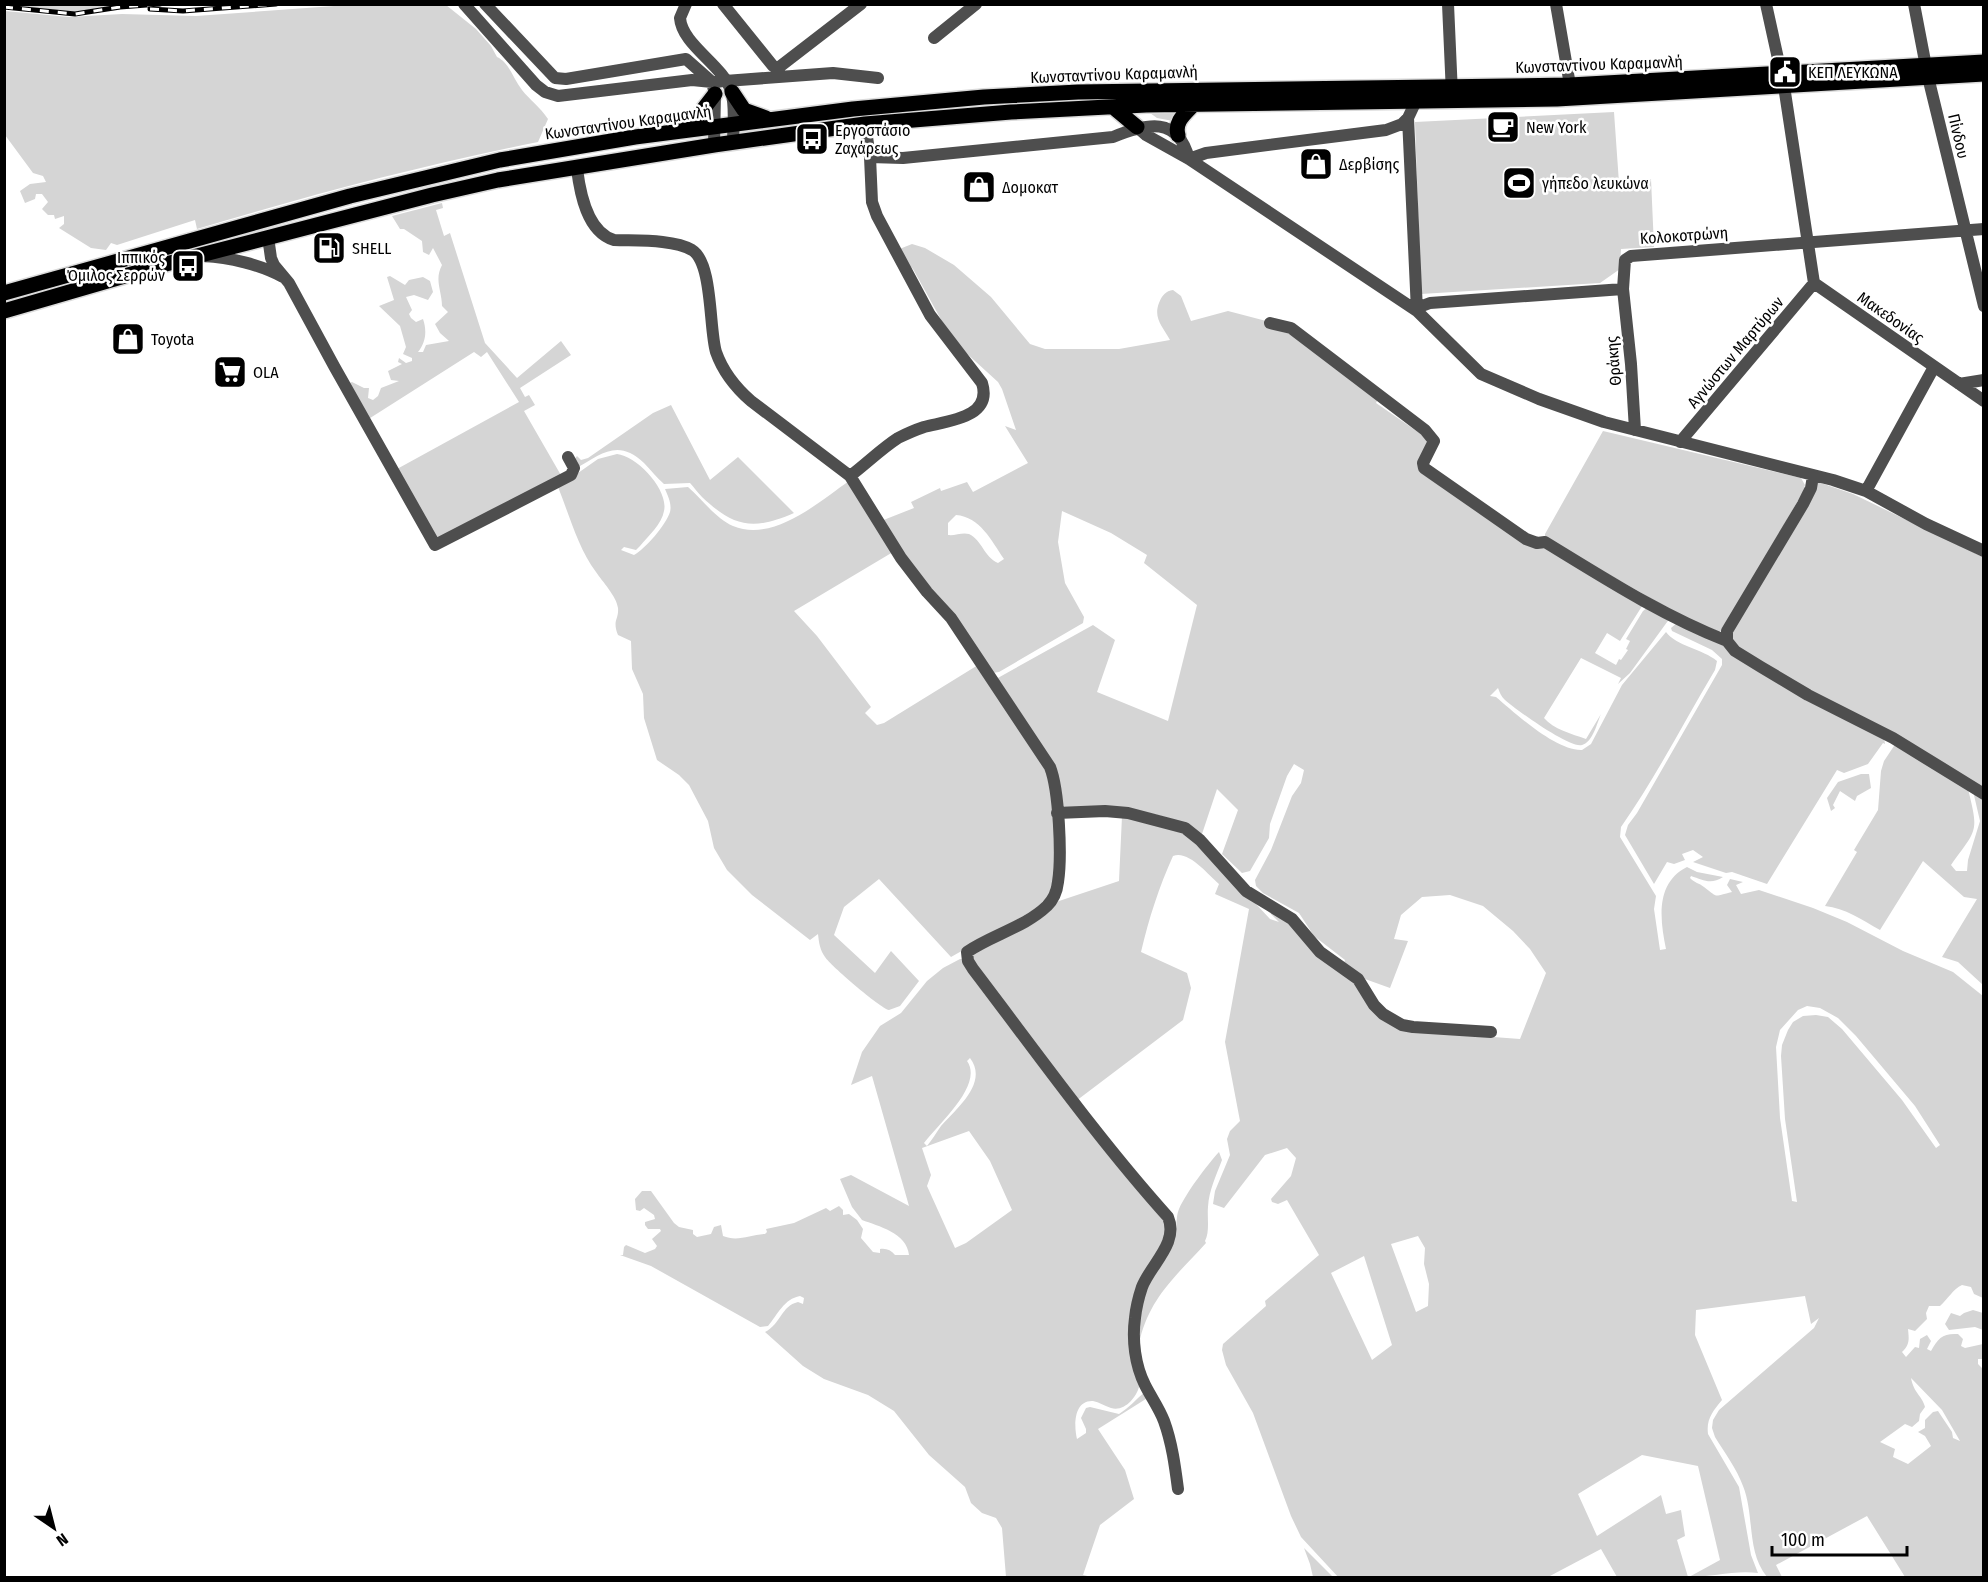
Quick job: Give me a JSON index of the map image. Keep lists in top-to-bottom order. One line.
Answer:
{"streets":{"main road":["Κωνσταντίνου Καραμανλή"],"street":["Πίνδου","Κολοκοτρώνη","Μακεδονίας","Αγνώστων Μαρτύρων","Θράκης"]},"crossings":[["Κωνσταντίνου Καραμανλή","Πίνδου"],["Πίνδου","Κολοκοτρώνη"],["Κολοκοτρώνη","Θράκης"],["Μακεδονίας","Αγνώστων Μαρτύρων"]],"places":{"public building":["ΚΕΠ ΛΕΥΚΩΝΑ"],"cafe":["New York"],"bus stop":["Εργοστάσιο Ζαχάρεως","Ιππικός Όμιλος Σερρών"],"shop":["Δερβίσης","Δομοκατ","Toyota"],"sports":["γήπεδο λευκώνα"],"fuel station":["SHELL"],"supermarket":["OLA"]},"scale_bar":"100 m","north":"bottom right"}
